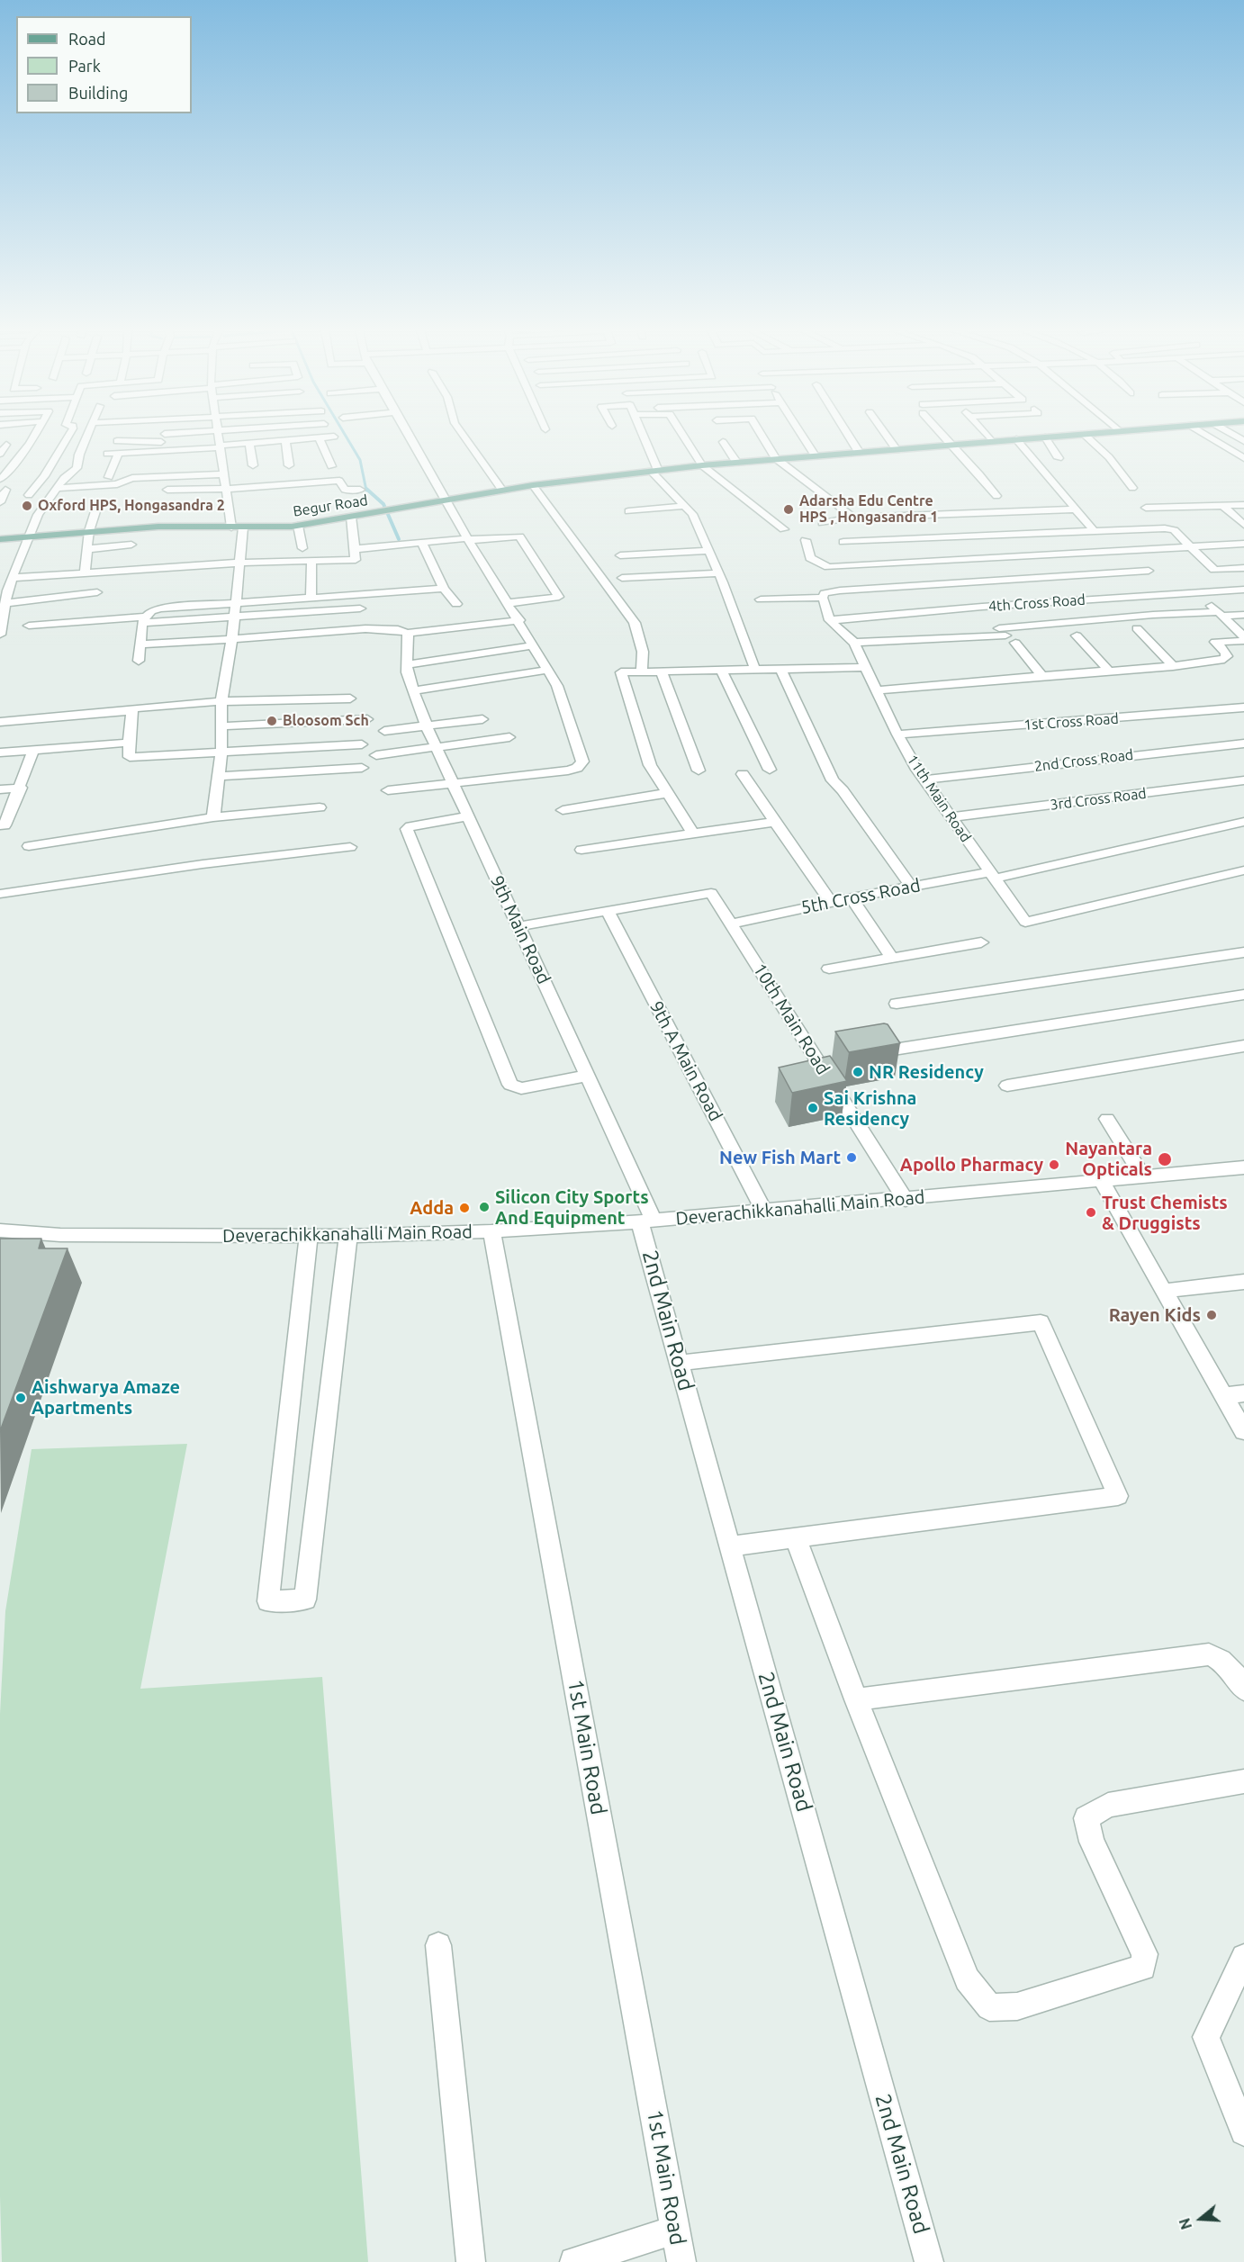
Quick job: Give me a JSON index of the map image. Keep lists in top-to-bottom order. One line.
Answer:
{"streets":{"main road":["Begur Road"],"street":["4th Cross Road","1st Cross Road","2nd Cross Road","11th Main Road","3rd Cross Road","5th Cross Road","9th Main Road","10th Main Road","9th A Main Road","Deverachikkanahalli Main Road","2nd Main Road","1st Main Road"]},"crossings":[["1st Cross Road","11th Main Road"],["2nd Cross Road","11th Main Road"],["11th Main Road","3rd Cross Road"],["11th Main Road","5th Cross Road"],["5th Cross Road","10th Main Road"],["9th Main Road","Deverachikkanahalli Main Road"],["9th Main Road","2nd Main Road"],["10th Main Road","9th A Main Road"],["10th Main Road","Deverachikkanahalli Main Road"],["9th A Main Road","Deverachikkanahalli Main Road"],["Deverachikkanahalli Main Road","2nd Main Road"],["Deverachikkanahalli Main Road","1st Main Road"]],"places":["Oxford HPS, Hongasandra 2","Adarsha Edu Centre HPS , Hongasandra 1","Bloosom Sch","NR Residency","Sai Krishna Residency","New Fish Mart","Nayantara Opticals","Apollo Pharmacy","Silicon City Sports And Equipment","Adda","Trust Chemists & Druggists","Rayen Kids","Aishwarya Amaze Apartments"],"legend":["Road","Park","Building"],"north":"left"}
